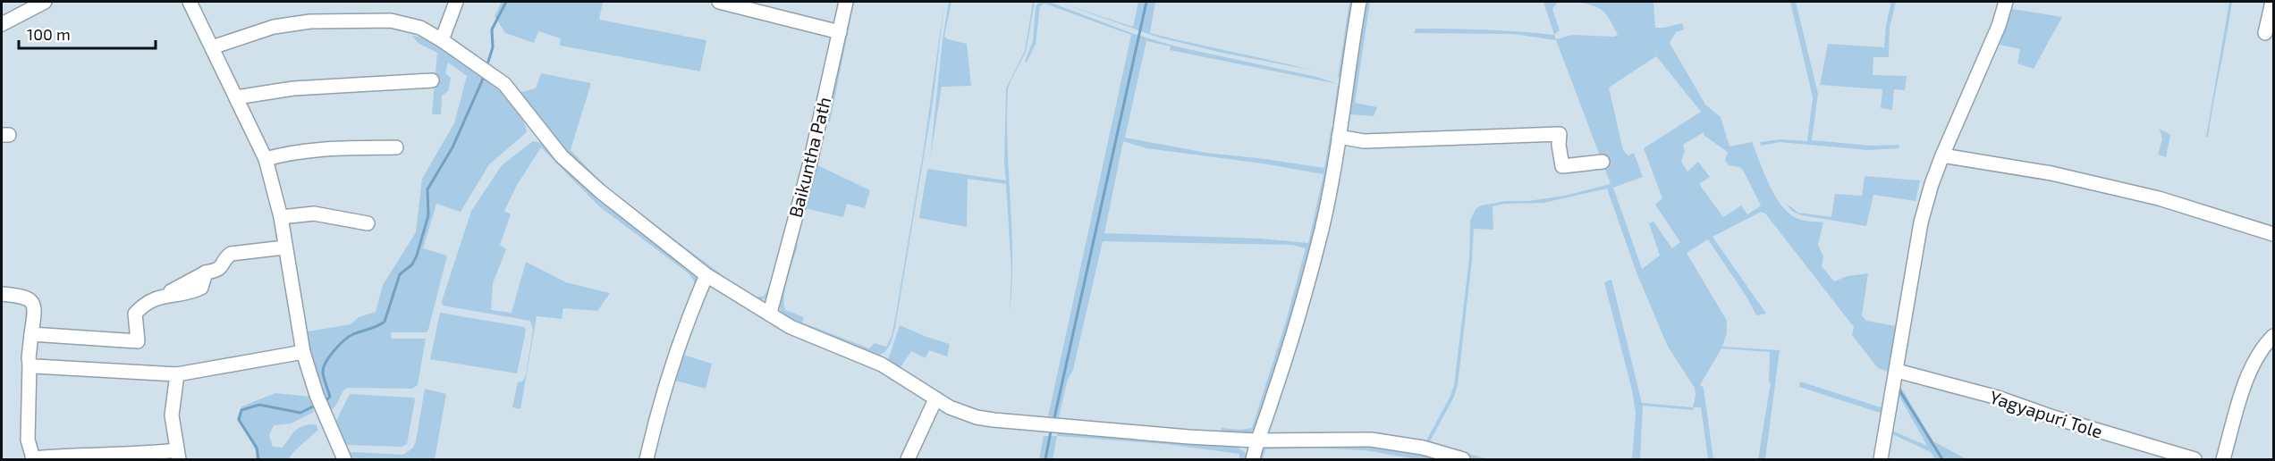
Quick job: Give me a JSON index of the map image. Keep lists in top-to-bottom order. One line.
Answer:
{"streets":{"street":["Baikuntha Path","Yagyapuri Tole"]},"scale_bar":"100 m"}
